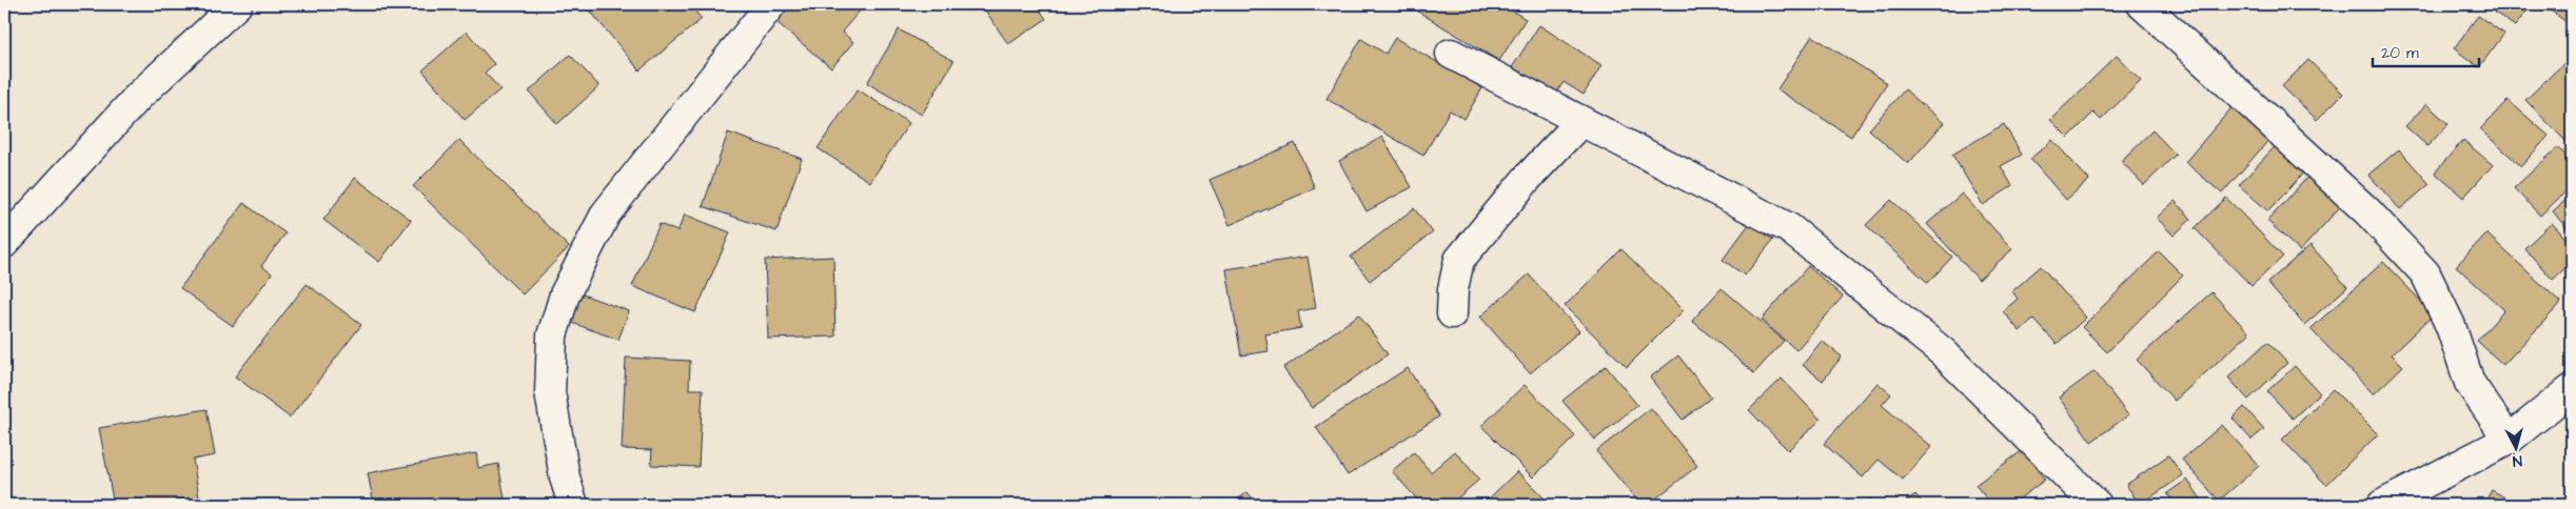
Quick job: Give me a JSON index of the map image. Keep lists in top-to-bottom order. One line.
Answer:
{"scale_bar":"20 m","north":"bottom"}
